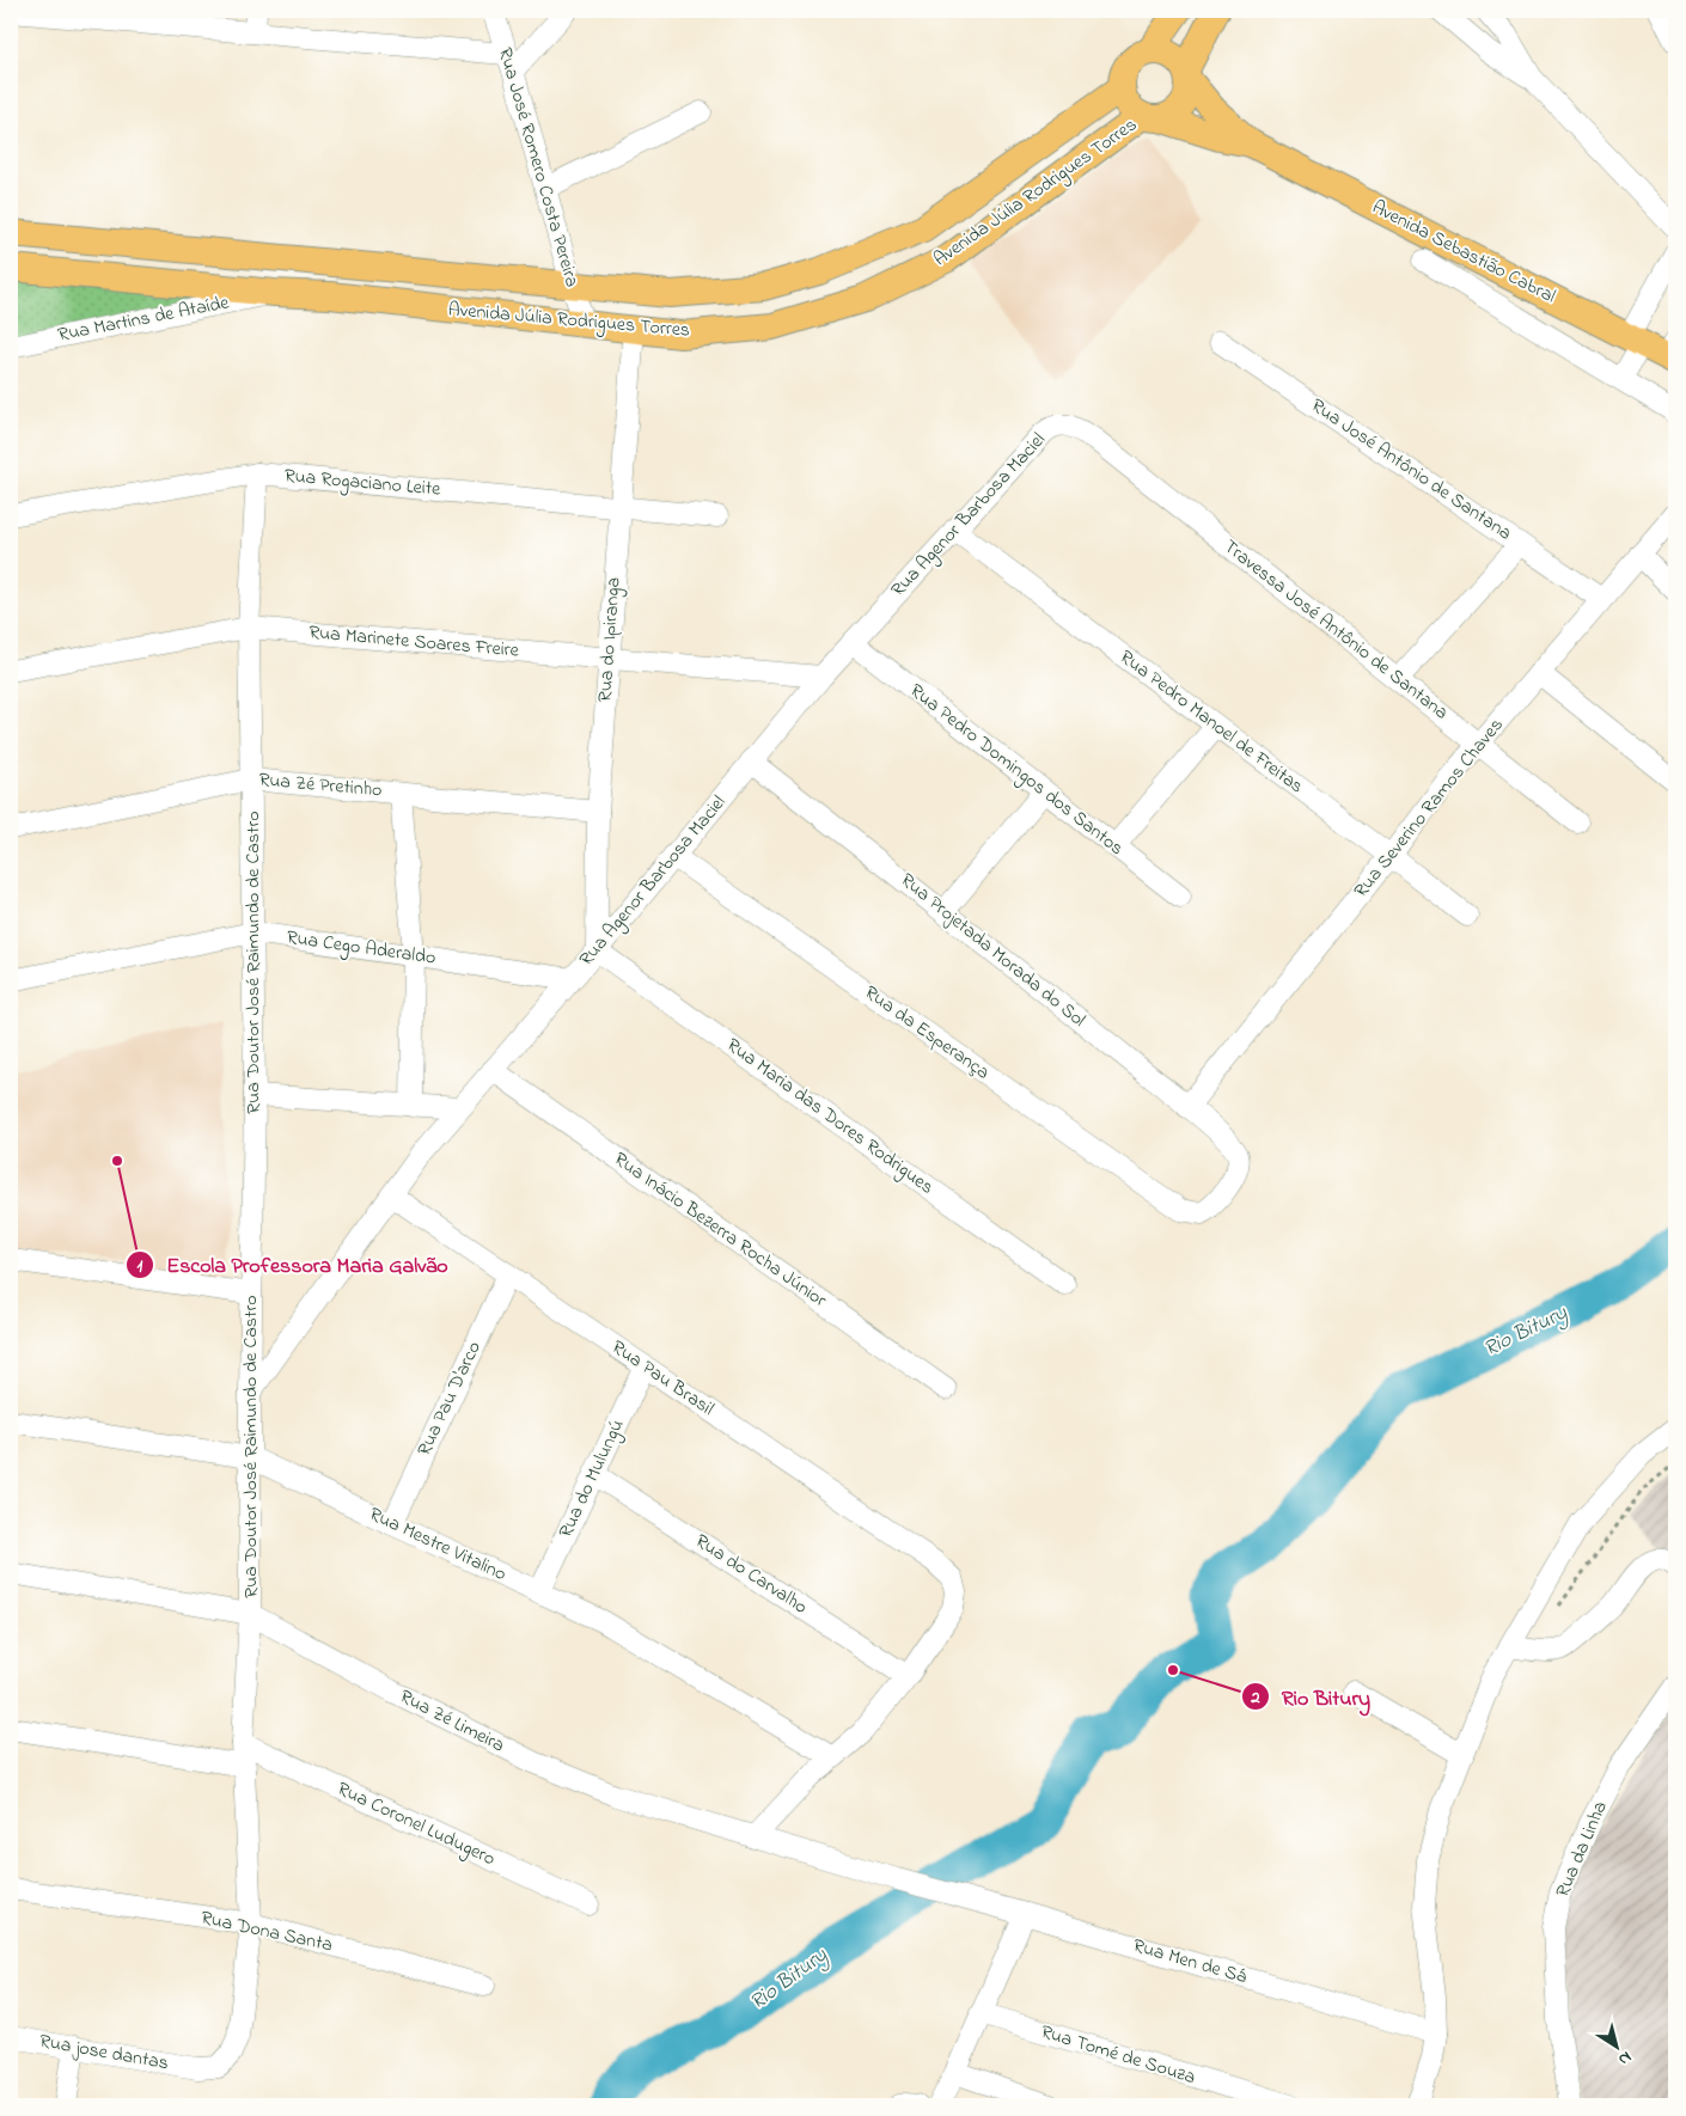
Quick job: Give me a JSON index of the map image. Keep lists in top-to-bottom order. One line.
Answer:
{"streets":{"main road":["Avenida Júlia Rodrigues Torres","Avenida Sebastião Cabral"],"street":["Rua José Romero Costa Pereira","Rua Martins de Ataíde","Rua José Antônio de Santana","Rua Rogaciano Leite","Rua Agenor Barbosa Maciel","Travessa José Antônio de Santana","Rua do Ipiranga","Rua Marinete Soares Freire","Rua Pedro Manoel de Freitas","Rua Pedro Domingos dos Santos","Rua Zé Pretinho","Rua Severino Ramos Chaves","Rua Cego Aderaldo","Rua Projetada Morada do Sol","Rua Doutor José Raimundo de Castro","Rua da Esperança","Rua Maria das Dores Rodrigues","Rua Inácio Bezerra Rocha Júnior","Rua Pau Brasil","Rua Pau D'arco","Rua do Mulungú","Rua Mestre Vitalino","Rua do Carvalho","Rua Zé Limeira","Rua Coronel Ludugero","Rua da Linha","Rua Dona Santa","Rua Men de Sá","Rua jose dantas","Rua Tomé de Souza"]},"crossings":[["Rua José Romero Costa Pereira","Avenida Júlia Rodrigues Torres"],["Avenida Júlia Rodrigues Torres","Avenida Sebastião Cabral"],["Avenida Júlia Rodrigues Torres","Rua Martins de Ataíde"],["Avenida Júlia Rodrigues Torres","Rua do Ipiranga"],["Rua José Antônio de Santana","Rua Severino Ramos Chaves"],["Rua Rogaciano Leite","Rua do Ipiranga"],["Rua Rogaciano Leite","Rua Doutor José Raimundo de Castro"],["Rua Agenor Barbosa Maciel","Travessa José Antônio de Santana"],["Rua Agenor Barbosa Maciel","Rua do Ipiranga"],["Rua Agenor Barbosa Maciel","Rua Marinete Soares Freire"],["Rua Agenor Barbosa Maciel","Rua Pedro Manoel de Freitas"],["Rua Agenor Barbosa Maciel","Rua Pedro Domingos dos Santos"],["Rua Agenor Barbosa Maciel","Rua Cego Aderaldo"],["Rua Agenor Barbosa Maciel","Rua Projetada Morada do Sol"],["Rua Agenor Barbosa Maciel","Rua Doutor José Raimundo de Castro"],["Rua Agenor Barbosa Maciel","Rua da Esperança"],["Rua Agenor Barbosa Maciel","Rua Maria das Dores Rodrigues"],["Rua Agenor Barbosa Maciel","Rua Inácio Bezerra Rocha Júnior"],["Rua Agenor Barbosa Maciel","Rua Pau Brasil"],["Travessa José Antônio de Santana","Rua Severino Ramos Chaves"],["Rua do Ipiranga","Rua Marinete Soares Freire"],["Rua do Ipiranga","Rua Zé Pretinho"],["Rua do Ipiranga","Rua Maria das Dores Rodrigues"],["Rua Marinete Soares Freire","Rua Doutor José Raimundo de Castro"],["Rua Pedro Manoel de Freitas","Rua Severino Ramos Chaves"],["Rua Zé Pretinho","Rua Doutor José Raimundo de Castro"],["Rua Severino Ramos Chaves","Rua Projetada Morada do Sol"],["Rua Cego Aderaldo","Rua Doutor José Raimundo de Castro"],["Rua Projetada Morada do Sol","Rua da Esperança"],["Rua Doutor José Raimundo de Castro","Rua Mestre Vitalino"],["Rua Doutor José Raimundo de Castro","Rua Zé Limeira"],["Rua Doutor José Raimundo de Castro","Rua Coronel Ludugero"],["Rua Doutor José Raimundo de Castro","Rua Dona Santa"],["Rua Doutor José Raimundo de Castro","Rua jose dantas"],["Rua Pau Brasil","Rua Pau D'arco"],["Rua Pau Brasil","Rua do Mulungú"],["Rua Pau Brasil","Rua Mestre Vitalino"],["Rua Pau Brasil","Rua do Carvalho"],["Rua Pau Brasil","Rua Zé Limeira"],["Rua Pau D'arco","Rua Mestre Vitalino"],["Rua do Mulungú","Rua Mestre Vitalino"],["Rua do Mulungú","Rua do Carvalho"],["Rua Zé Limeira","Rua Men de Sá"]],"water":["Rio Bitury"],"places":["Escola Professora Maria Galvão","Rio Bitury"],"north":"bottom right"}
